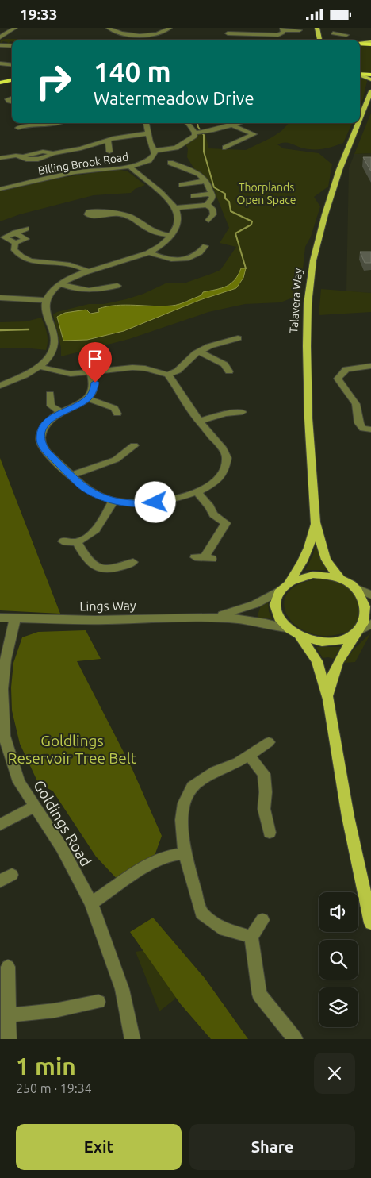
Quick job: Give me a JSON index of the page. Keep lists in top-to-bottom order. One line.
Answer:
{"streets":{"main road":["Talavera Way"],"street":["Billing Brook Road","Lings Way","Goldings Road"]},"crossings":[["Talavera Way","Lings Way"],["Lings Way","Goldings Road"]],"parks":["Thorplands Open Space","Goldlings Reservoir Tree Belt"],"page":{"status":"19:33","turn":["140 m","Watermeadow Drive"],"heading":["1 min","250 m · 19:34"],"buttons":["Exit","Share"]}}
